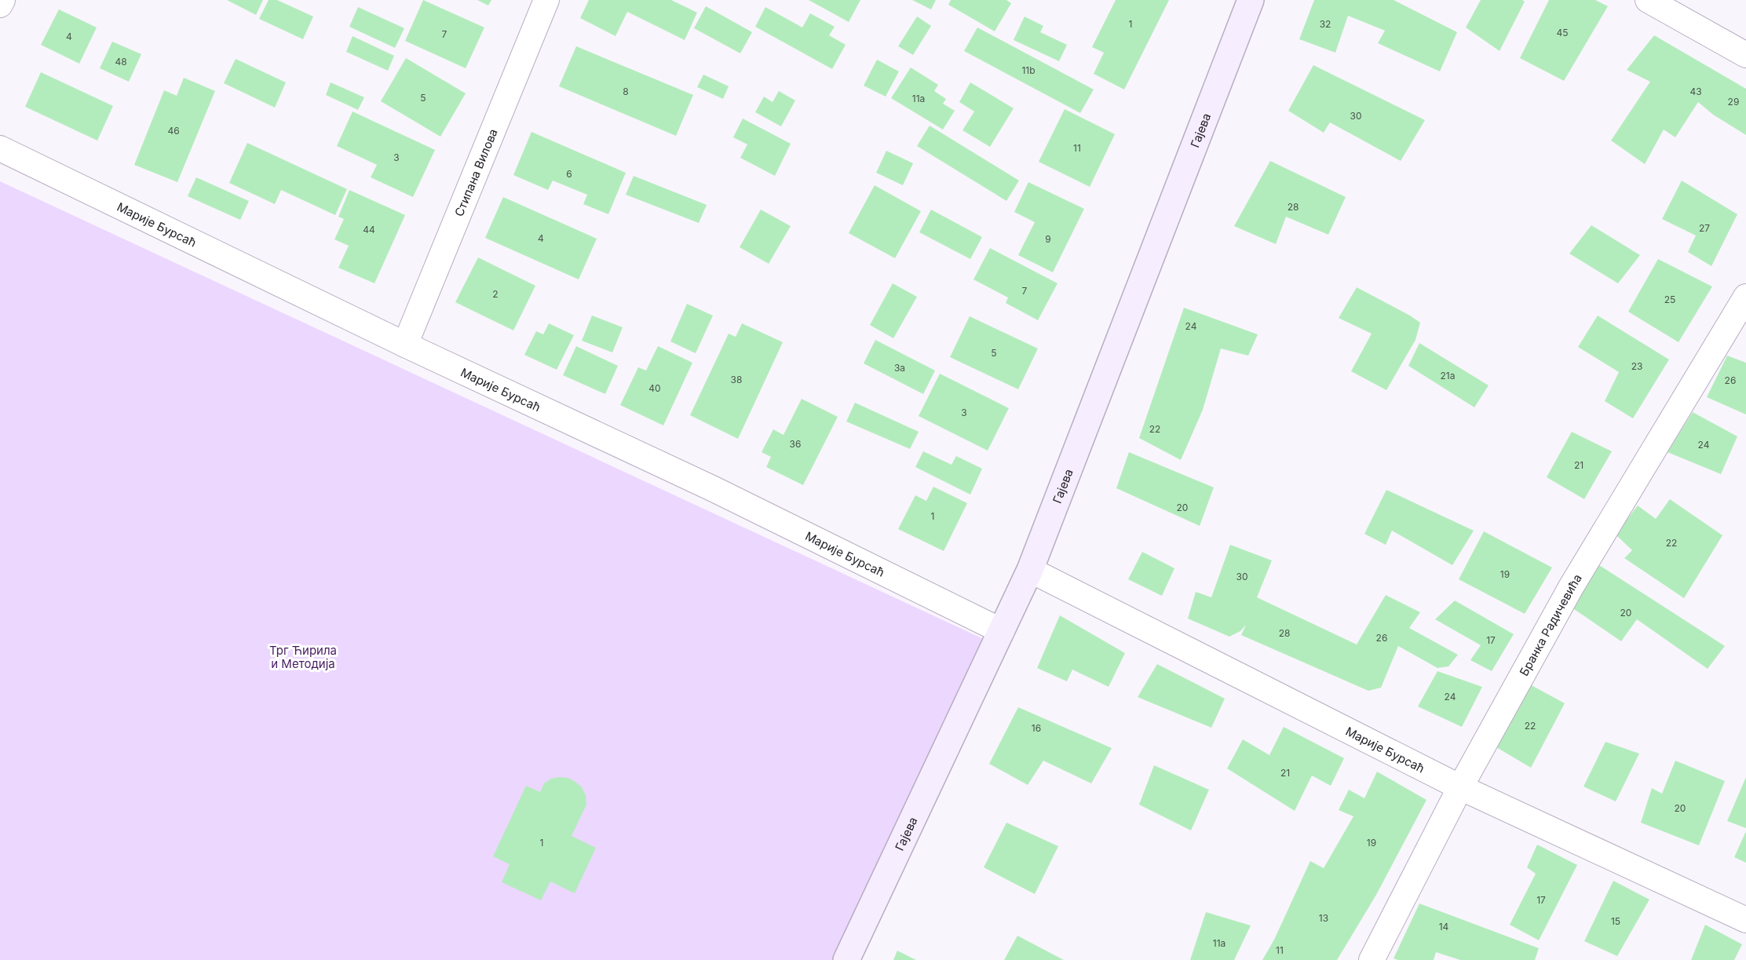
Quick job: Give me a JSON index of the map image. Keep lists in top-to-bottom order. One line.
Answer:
{"streets":{"street":["Гајева","Стипана Вилова","Марије Бурсаћ","Бранка Радичевића"]},"crossings":[["Гајева","Марије Бурсаћ"],["Стипана Вилова","Марије Бурсаћ"],["Марије Бурсаћ","Бранка Радичевића"]],"parks":["Трг Ћирила и Методија"],"house_numbers":["1","32","45","7","4","48","11b","8","43","5","11a","29","30","46","11","3","6","28","27","44","4","9","7","2","25","24","5","23","3a","21a","38","26","40","3","22","36","24","21","20","1","22","19","30","20","28","26","17","24","22","16","21","20","1","19","17","13","15","14","11a","11"]}
